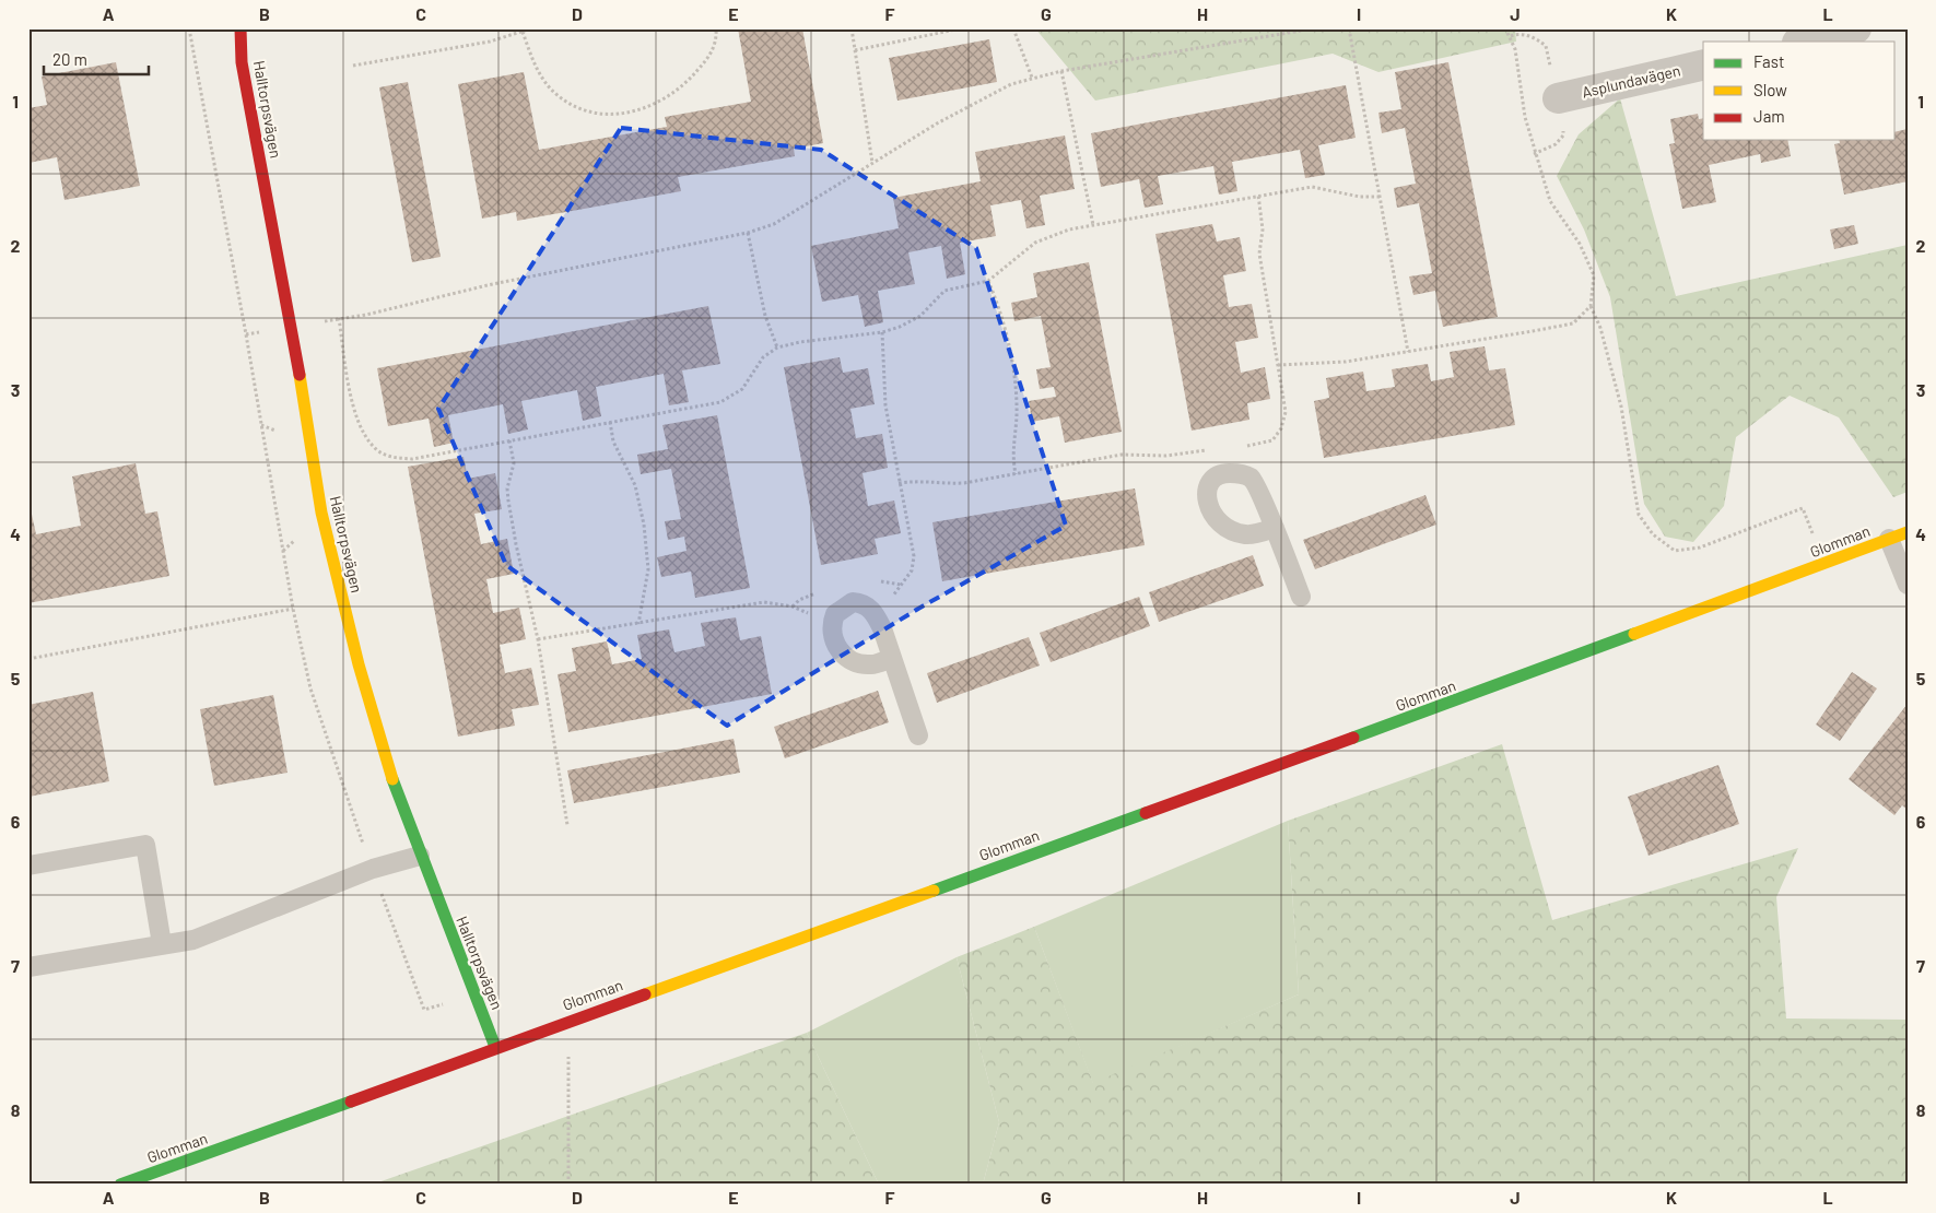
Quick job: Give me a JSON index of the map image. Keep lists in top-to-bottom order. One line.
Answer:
{"streets":{"street":["Asplundavägen","Halltorpsvägen","Glomman"]},"crossings":[["Halltorpsvägen","Glomman"]],"legend":["Fast","Slow","Jam"],"scale_bar":"20 m","grid":{"columns":["A","B","C","D","E","F","G","H","I","J","K","L"],"rows":["1","2","3","4","5","6","7","8"]}}
